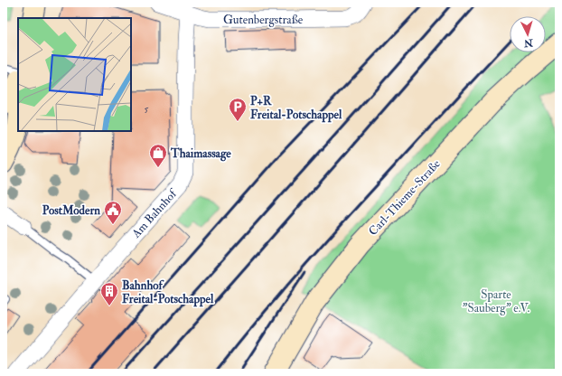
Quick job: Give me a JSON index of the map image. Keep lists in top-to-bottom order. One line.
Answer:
{"streets":{"main road":["Carl-Thieme-Straße"],"street":["Gutenbergstraße","Am Bahnhof"]},"crossings":[["Gutenbergstraße","Am Bahnhof"]],"parks":["Sparte \"Sauberg\" e.V."],"places":{"parking":["P+R Freital-Potschappel"],"shop":["Thaimassage"],"public building":["PostModern"],"building":["Bahnhof Freital-Potschappel"]},"house_numbers":["5"],"north":"bottom"}
